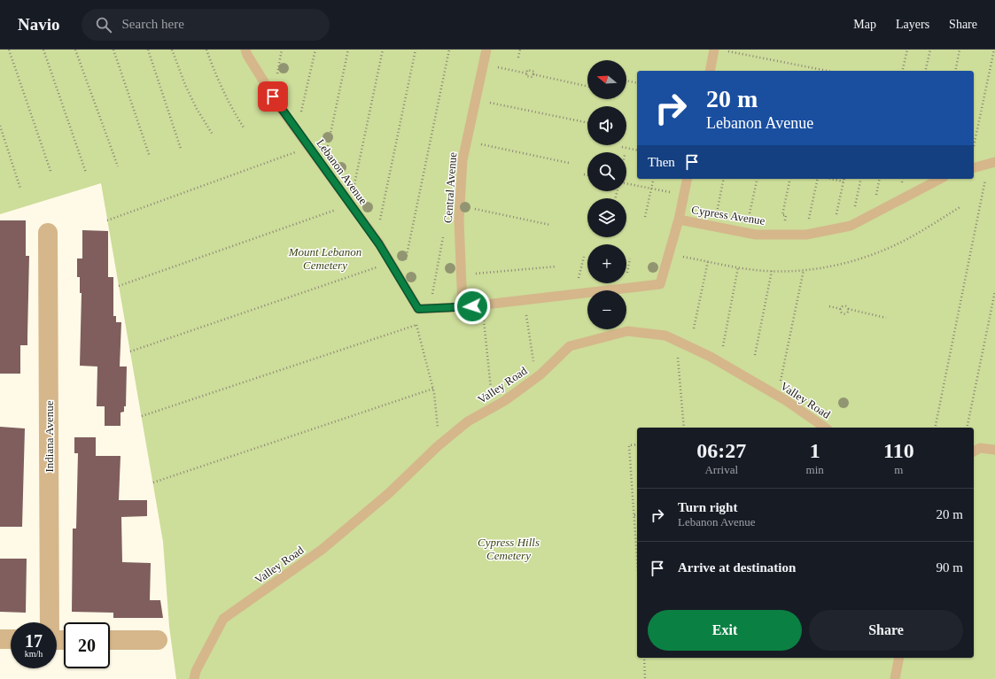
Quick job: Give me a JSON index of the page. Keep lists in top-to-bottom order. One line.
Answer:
{"streets":{"street":["Indiana Avenue"],"lane":["Lebanon Avenue","Central Avenue","Cypress Avenue","Valley Road"]},"crossings":[["Lebanon Avenue","Cypress Avenue"],["Central Avenue","Cypress Avenue"]],"parks":["Mount Lebanon Cemetery","Cypress Hills Cemetery"],"north":"left","page":{"header":"Navio","search":"Search here","nav":["Map","Layers","Share"],"map_buttons":["+","−"],"turn":["20 m","Lebanon Avenue"],"then":"Then","eta":["06:27","Arrival","1","min","110","m"],"list":[{"name":"Turn right","note":"Lebanon Avenue","value":"20 m"},{"name":"Arrive at destination","value":"90 m"}],"buttons":["Exit","Share"],"speed":"17 km/h","limit":"20"}}
